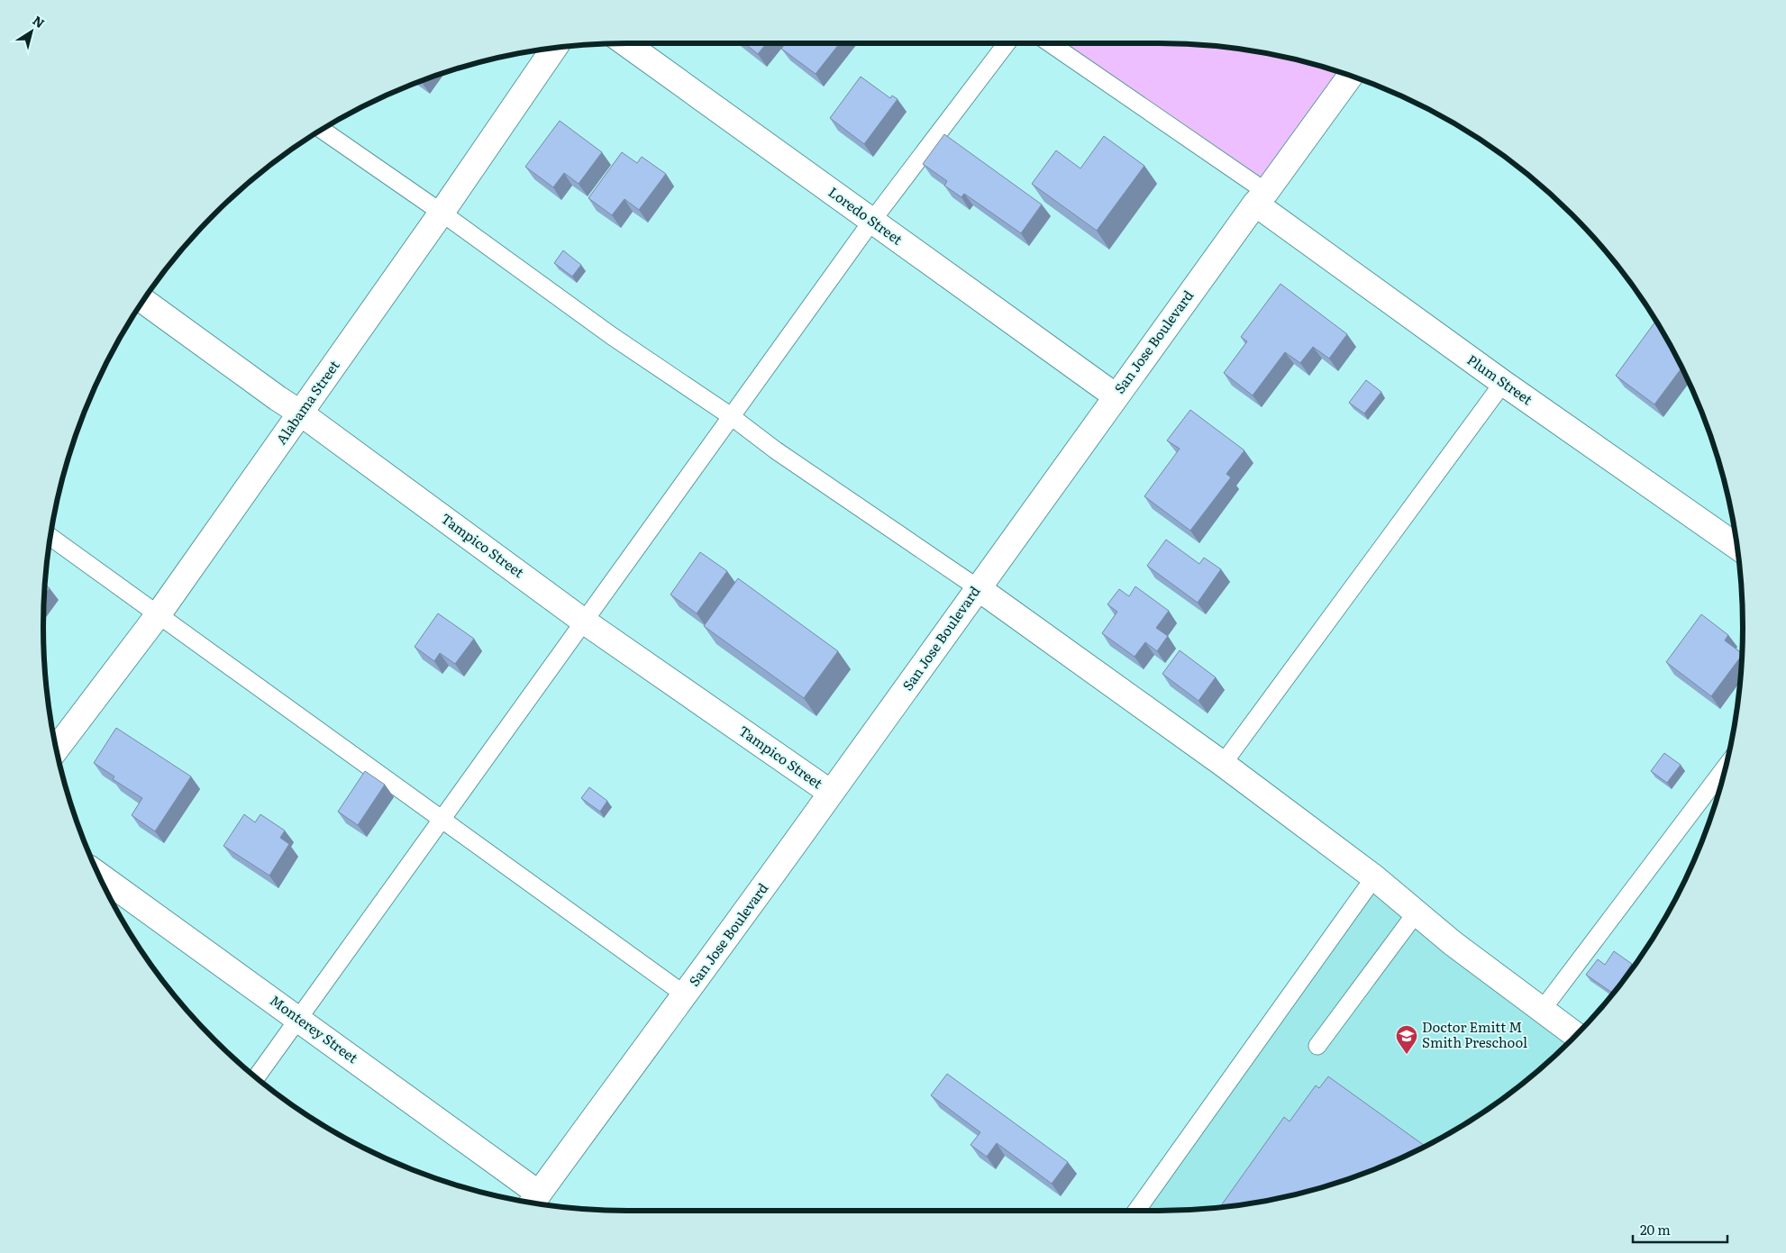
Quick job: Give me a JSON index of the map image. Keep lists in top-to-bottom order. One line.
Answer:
{"streets":{"street":["Loredo Street","San Jose Boulevard","Plum Street","Alabama Street","Tampico Street","Monterey Street"]},"crossings":[["Loredo Street","San Jose Boulevard"],["San Jose Boulevard","Plum Street"],["San Jose Boulevard","Tampico Street"],["San Jose Boulevard","Monterey Street"],["Alabama Street","Tampico Street"]],"places":{"school or university":["Doctor Emitt M Smith Preschool"]},"scale_bar":"20 m","north":"top right"}
